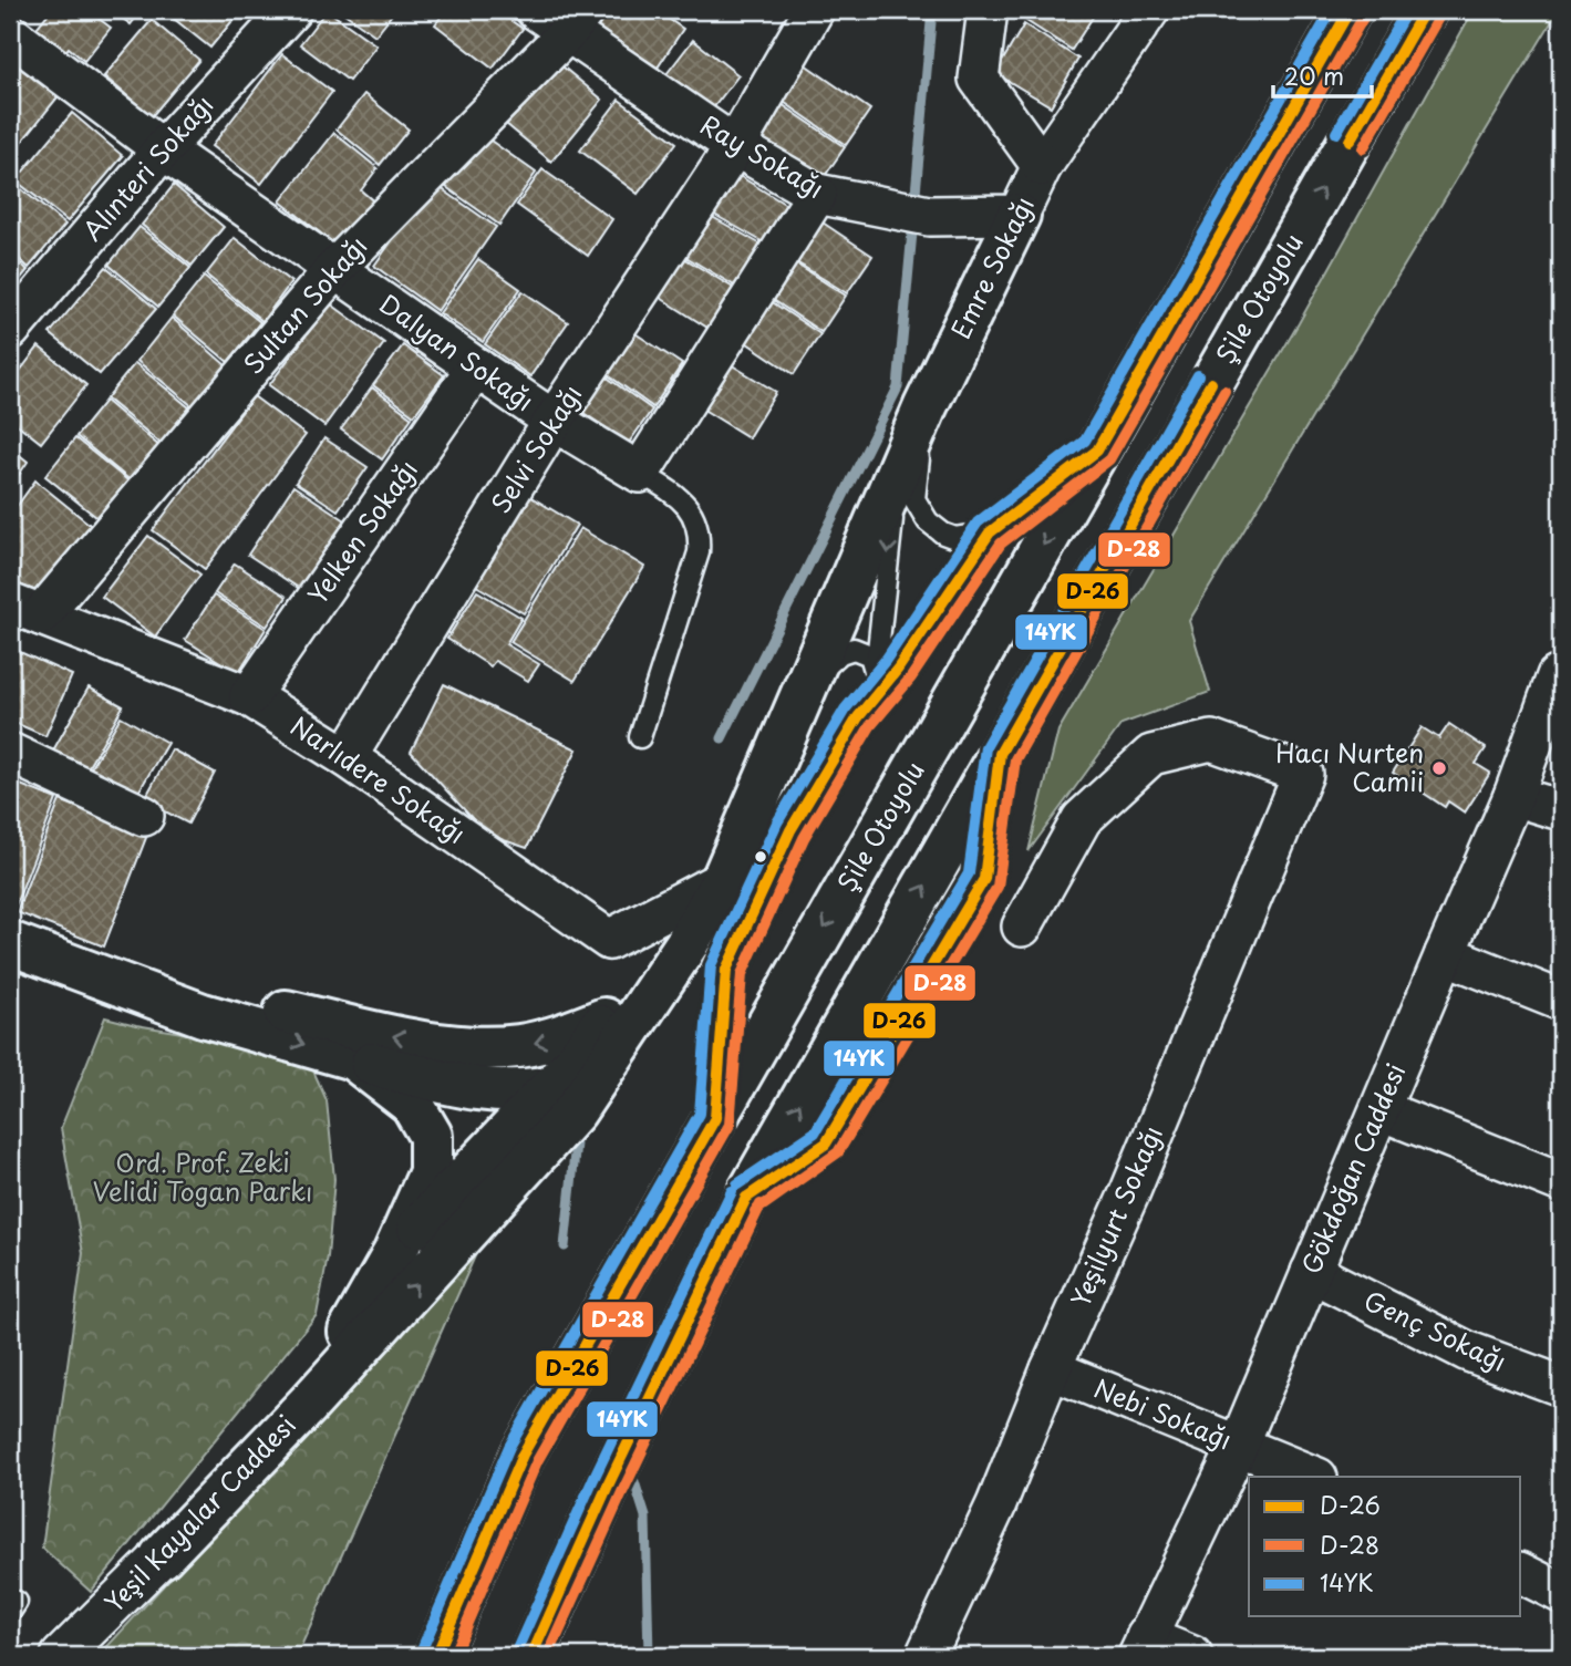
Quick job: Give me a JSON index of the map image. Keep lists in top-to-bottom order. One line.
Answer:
{"streets":{"main road":["Emre Sokağı","Şile Otoyolu","Yeşil Kayalar Caddesi"],"street":["Ray Sokağı","Alınteri Sokağı","Sultan Sokağı","Dalyan Sokağı","Selvi Sokağı","Yelken Sokağı","Narlıdere Sokağı","Gökdoğan Caddesi","Yeşilyurt Sokağı","Genç Sokağı","Nebi Sokağı"]},"crossings":[["Ray Sokağı","Emre Sokağı"],["Ray Sokağı","Sultan Sokağı"],["Ray Sokağı","Selvi Sokağı"],["Alınteri Sokağı","Dalyan Sokağı"],["Emre Sokağı","Narlıdere Sokağı"],["Sultan Sokağı","Dalyan Sokağı"],["Sultan Sokağı","Narlıdere Sokağı"],["Dalyan Sokağı","Selvi Sokağı"],["Dalyan Sokağı","Yelken Sokağı"],["Selvi Sokağı","Narlıdere Sokağı"],["Yelken Sokağı","Narlıdere Sokağı"],["Gökdoğan Caddesi","Genç Sokağı"],["Gökdoğan Caddesi","Nebi Sokağı"],["Yeşilyurt Sokağı","Nebi Sokağı"]],"parks":["Ord. Prof. Zeki Velidi Togan Parkı"],"places":["Hacı Nurten Camii"],"lines":["transit line D-26","transit line 14YK","transit line D-28"],"legend":["D-26","D-28","14YK"],"scale_bar":"20 m"}
